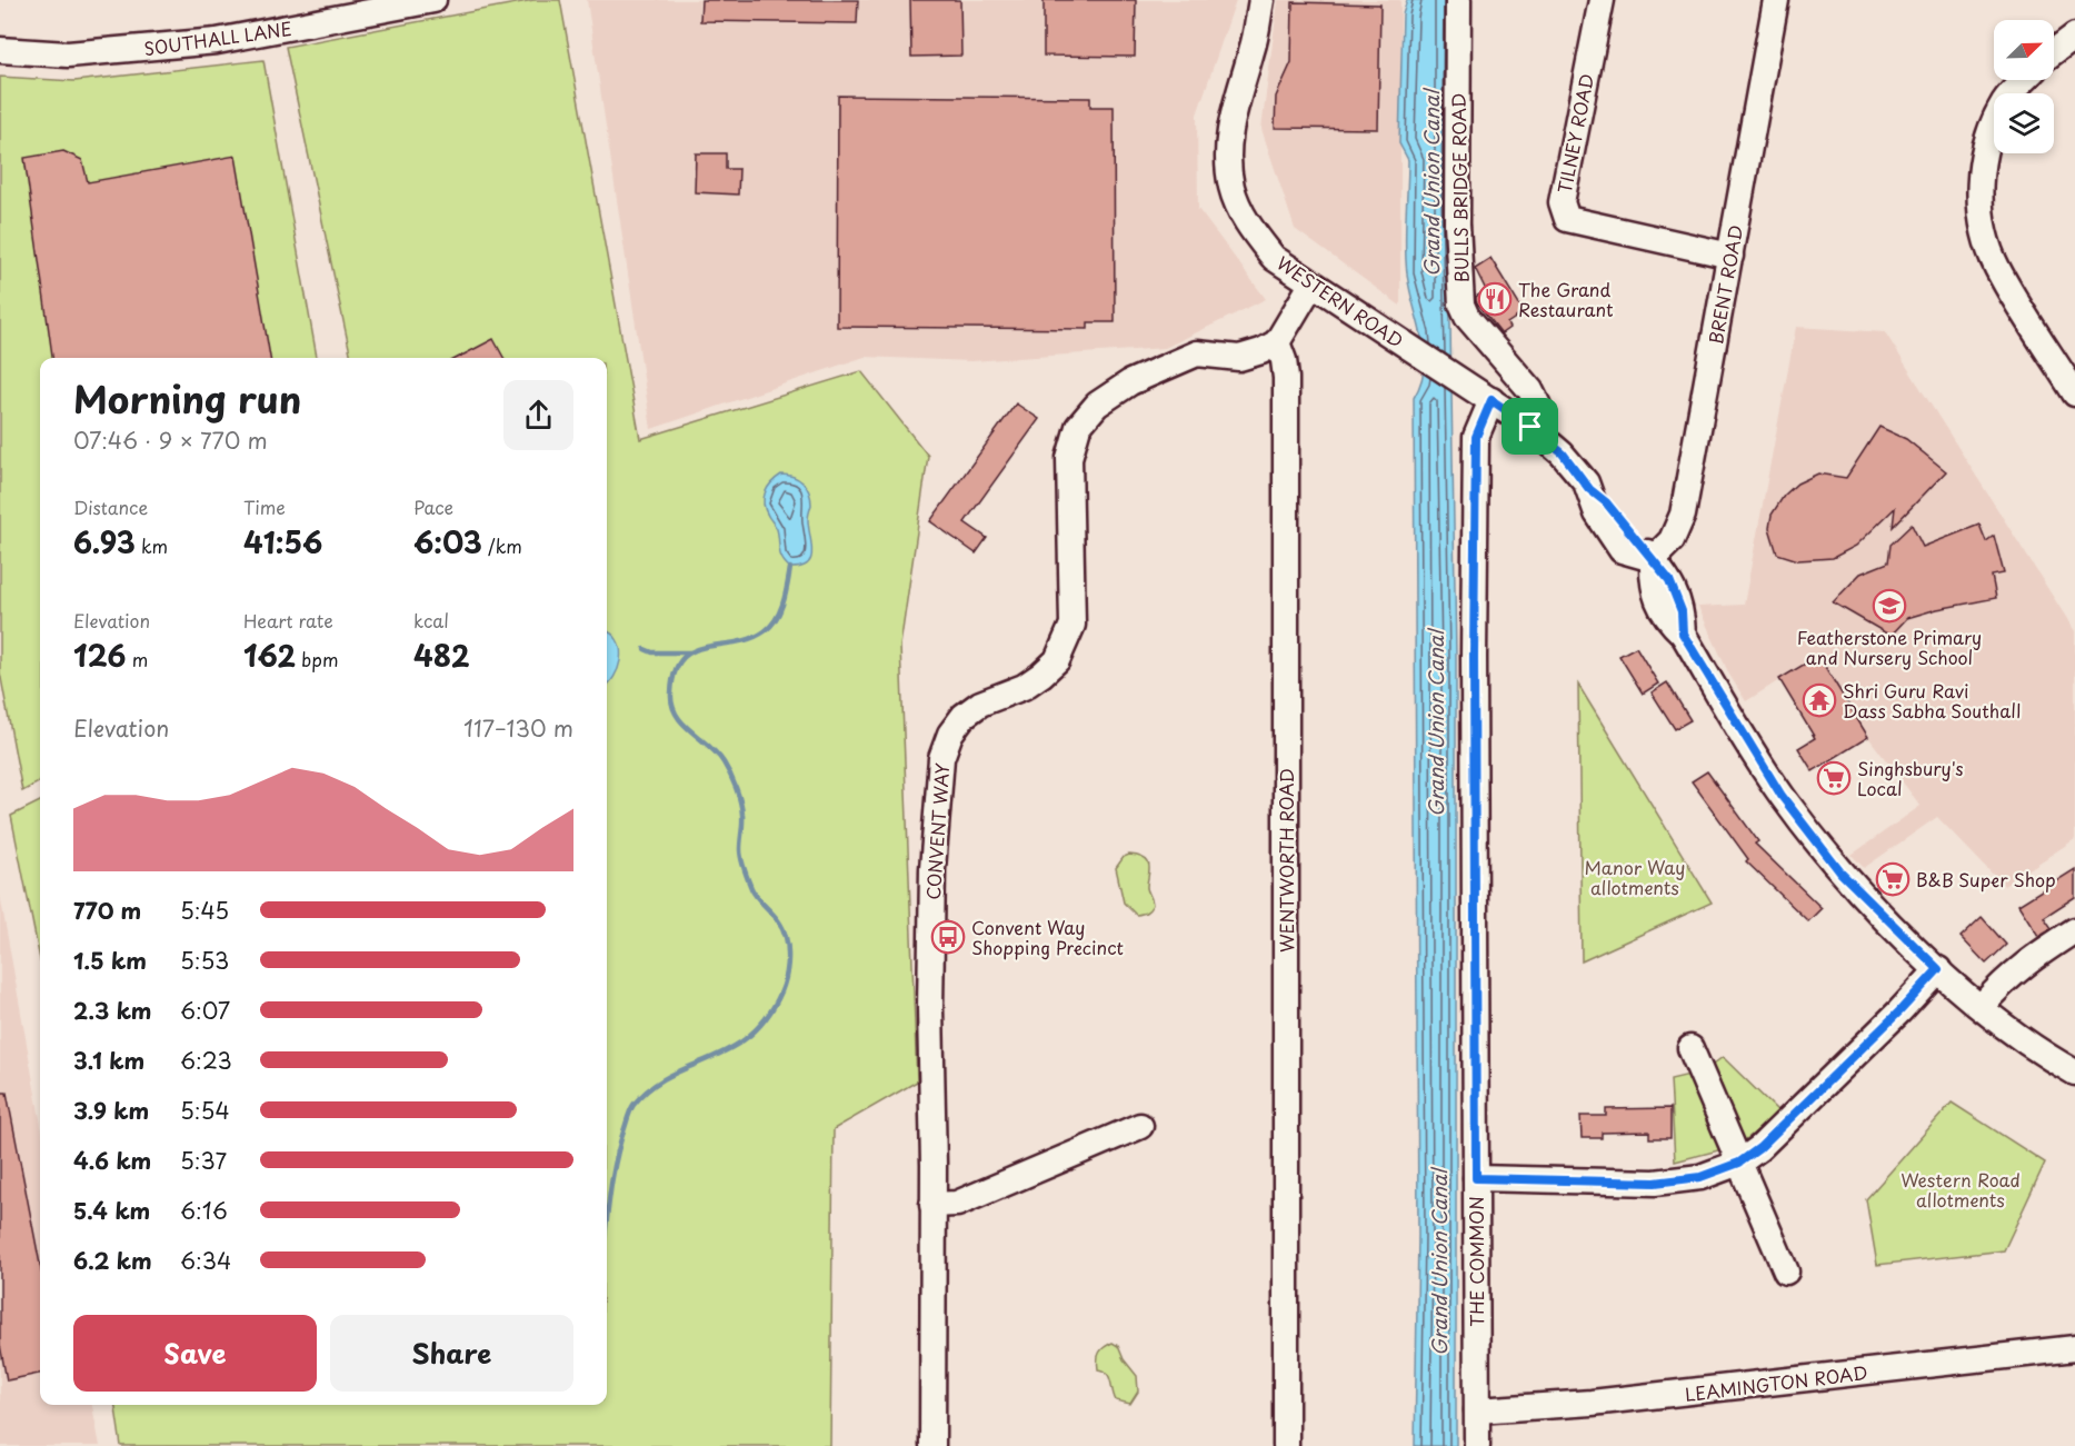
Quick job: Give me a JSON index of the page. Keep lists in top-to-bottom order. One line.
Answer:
{"streets":{"street":["SOUTHALL LANE","TILNEY ROAD","BULLS BRIDGE ROAD","BRENT ROAD","WESTERN ROAD","CONVENT WAY","WENTWORTH ROAD","THE COMMON","LEAMINGTON ROAD"]},"crossings":[["TILNEY ROAD","BRENT ROAD"],["BULLS BRIDGE ROAD","WESTERN ROAD"],["BRENT ROAD","WESTERN ROAD"],["WESTERN ROAD","THE COMMON"],["CONVENT WAY","WENTWORTH ROAD"],["THE COMMON","LEAMINGTON ROAD"]],"water":["Grand Union Canal"],"parks":["Manor Way allotments","Western Road allotments"],"places":{"restaurant":["The Grand Restaurant"],"school or university":["Featherstone Primary and Nursery School"],"temple":["Shri Guru Ravi Dass Sabha Southall"],"supermarket":["Singhsbury's Local","B&B Super Shop"],"bus stop":["Convent Way Shopping Precinct"]},"north":"top right","page":{"heading":["Morning run","07:46 · 9 × 770 m"],"stats":[["Distance","6.93 km"],["Time","41:56"],["Pace","6:03 /km"],["Elevation","126 m"],["Heart rate","162 bpm"],["kcal","482"]],"chart":["Elevation","117–130 m"],"list":[{"name":"770 m","note":"5:45"},{"name":"1.5 km","note":"5:53"},{"name":"2.3 km","note":"6:07"},{"name":"3.1 km","note":"6:23"},{"name":"3.9 km","note":"5:54"},{"name":"4.6 km","note":"5:37"},{"name":"5.4 km","note":"6:16"},{"name":"6.2 km","note":"6:34"}],"buttons":["Save","Share"]}}
